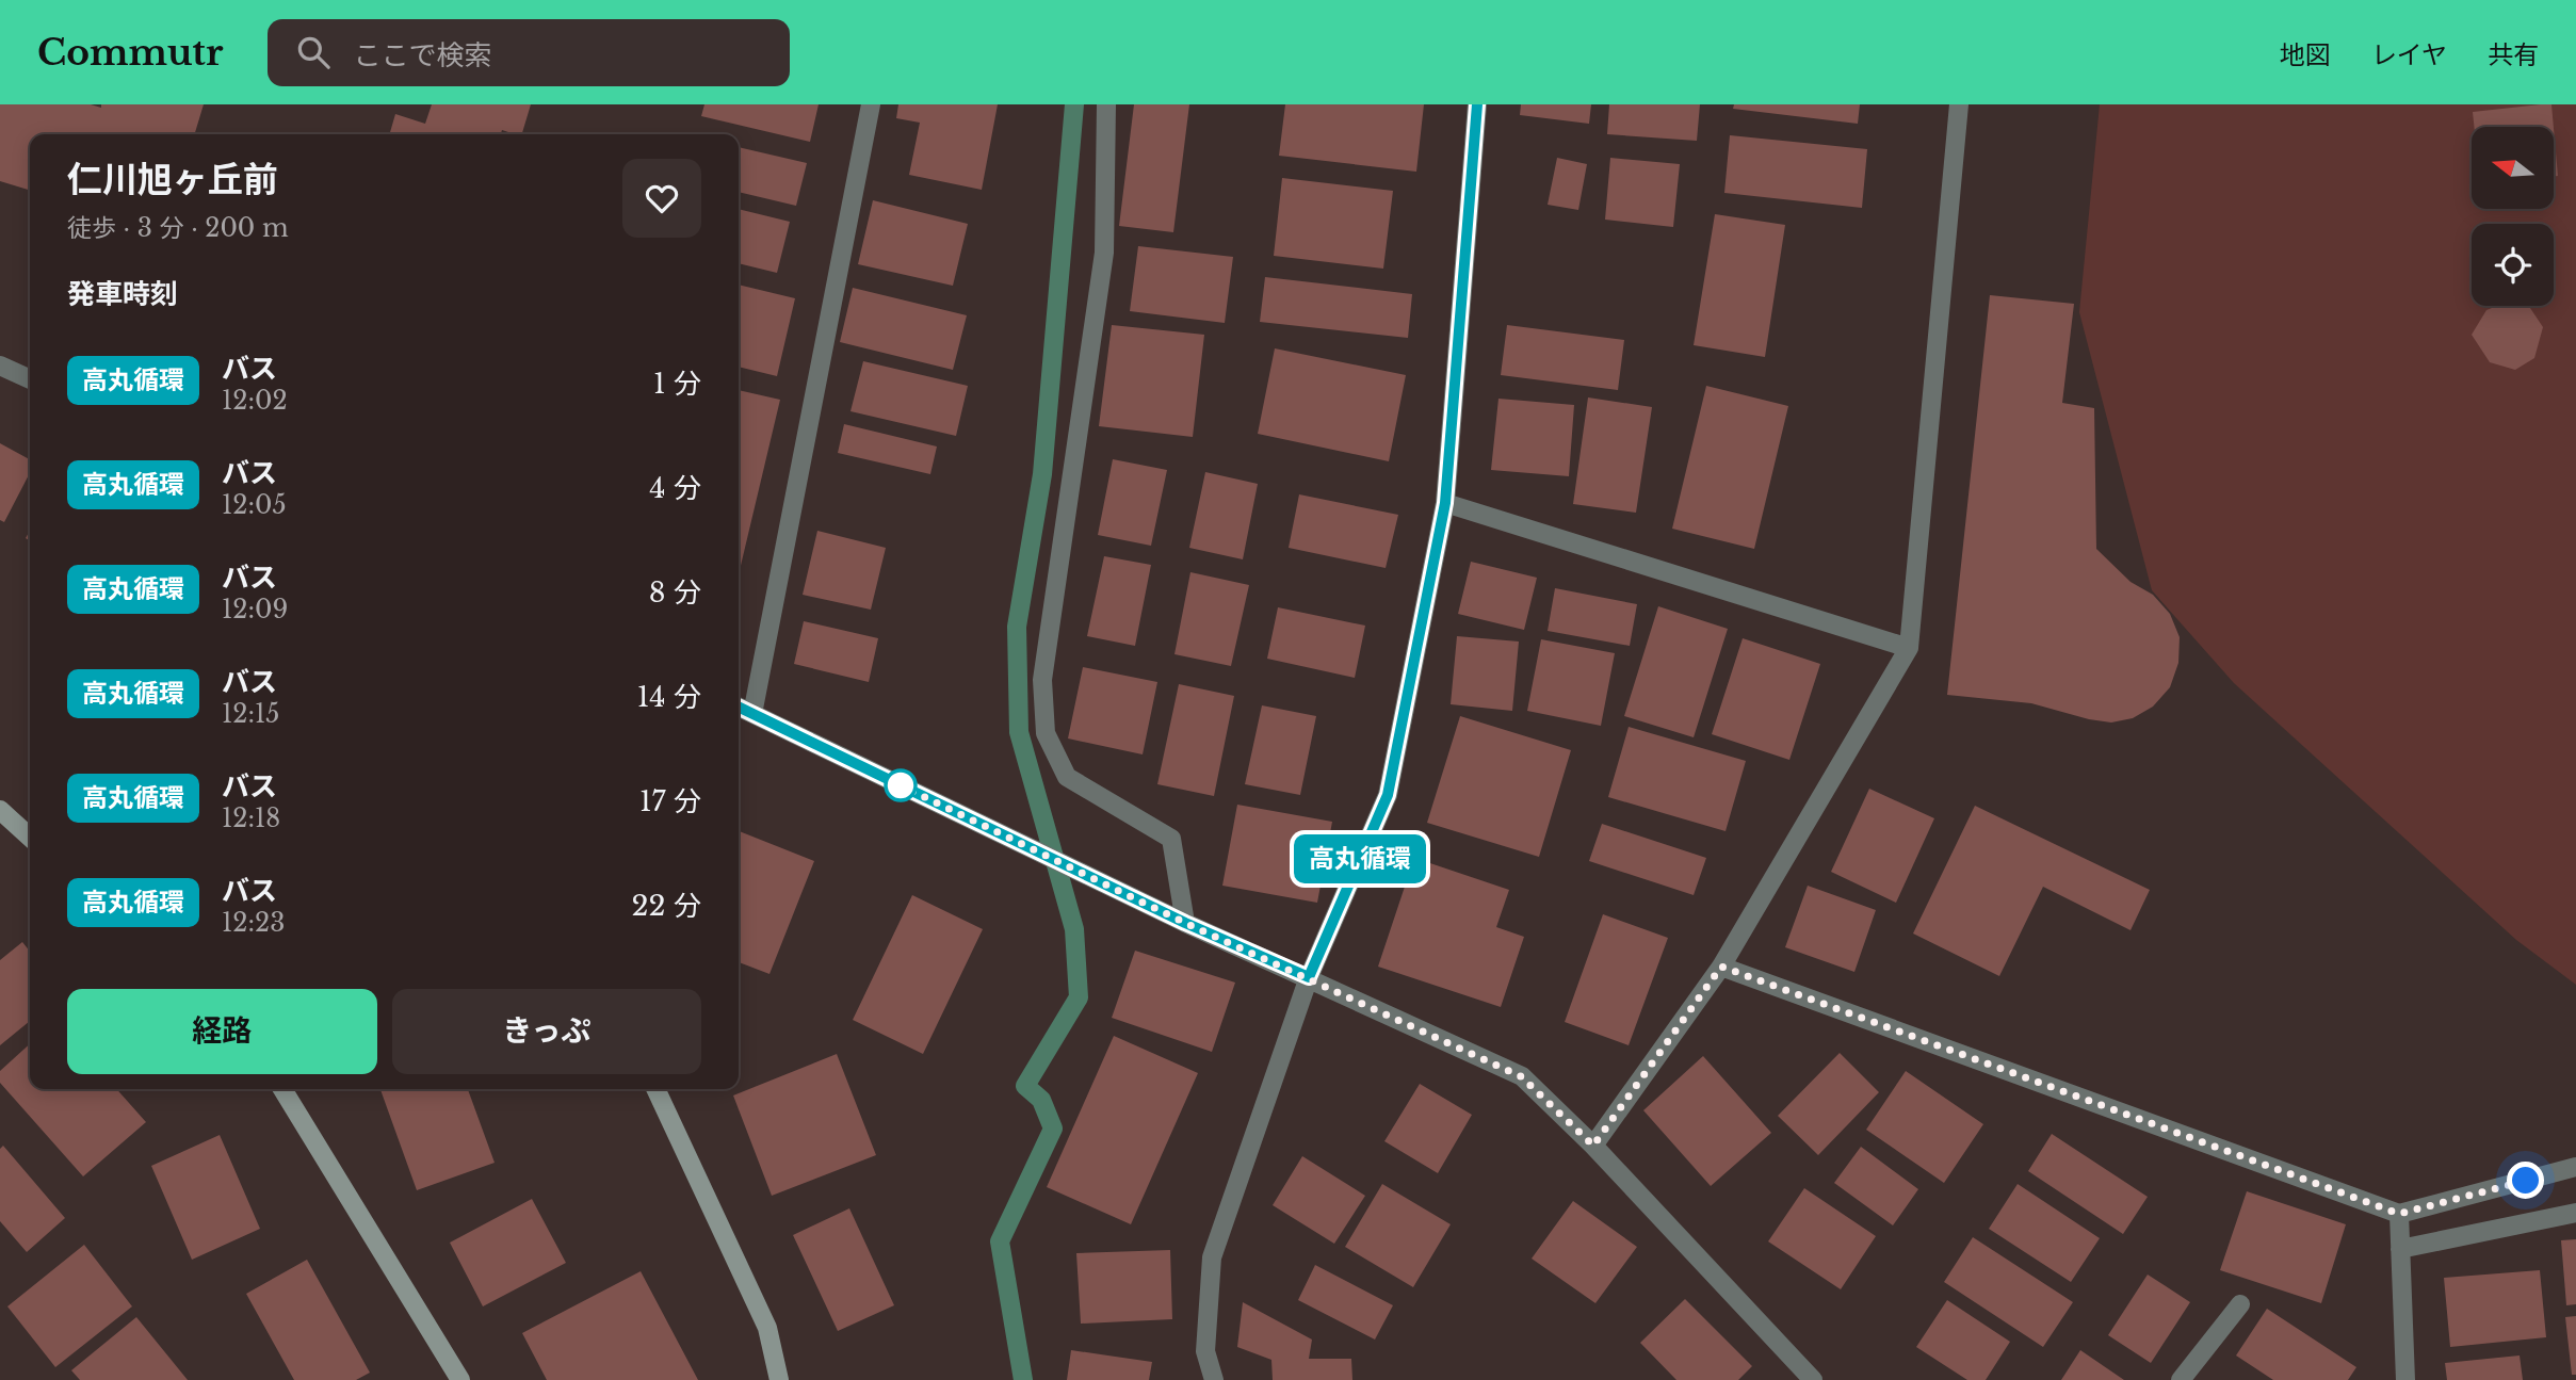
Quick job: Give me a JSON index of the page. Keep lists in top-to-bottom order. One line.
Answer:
{"lines":["bus line 高丸循環"],"north":"left","page":{"header":"Commutr","search":"ここで検索","nav":["地図","レイヤ","共有"],"on_map":"高丸循環","heading":[["仁川旭ヶ丘前","徒歩 · 3 分 · 200 m"],"発車時刻"],"list":[{"mark":"高丸循環","name":"バス","note":"12:02","value":"1 分"},{"mark":"高丸循環","name":"バス","note":"12:05","value":"4 分"},{"mark":"高丸循環","name":"バス","note":"12:09","value":"8 分"},{"mark":"高丸循環","name":"バス","note":"12:15","value":"14 分"},{"mark":"高丸循環","name":"バス","note":"12:18","value":"17 分"},{"mark":"高丸循環","name":"バス","note":"12:23","value":"22 分"}],"buttons":["経路","きっぷ"]}}
